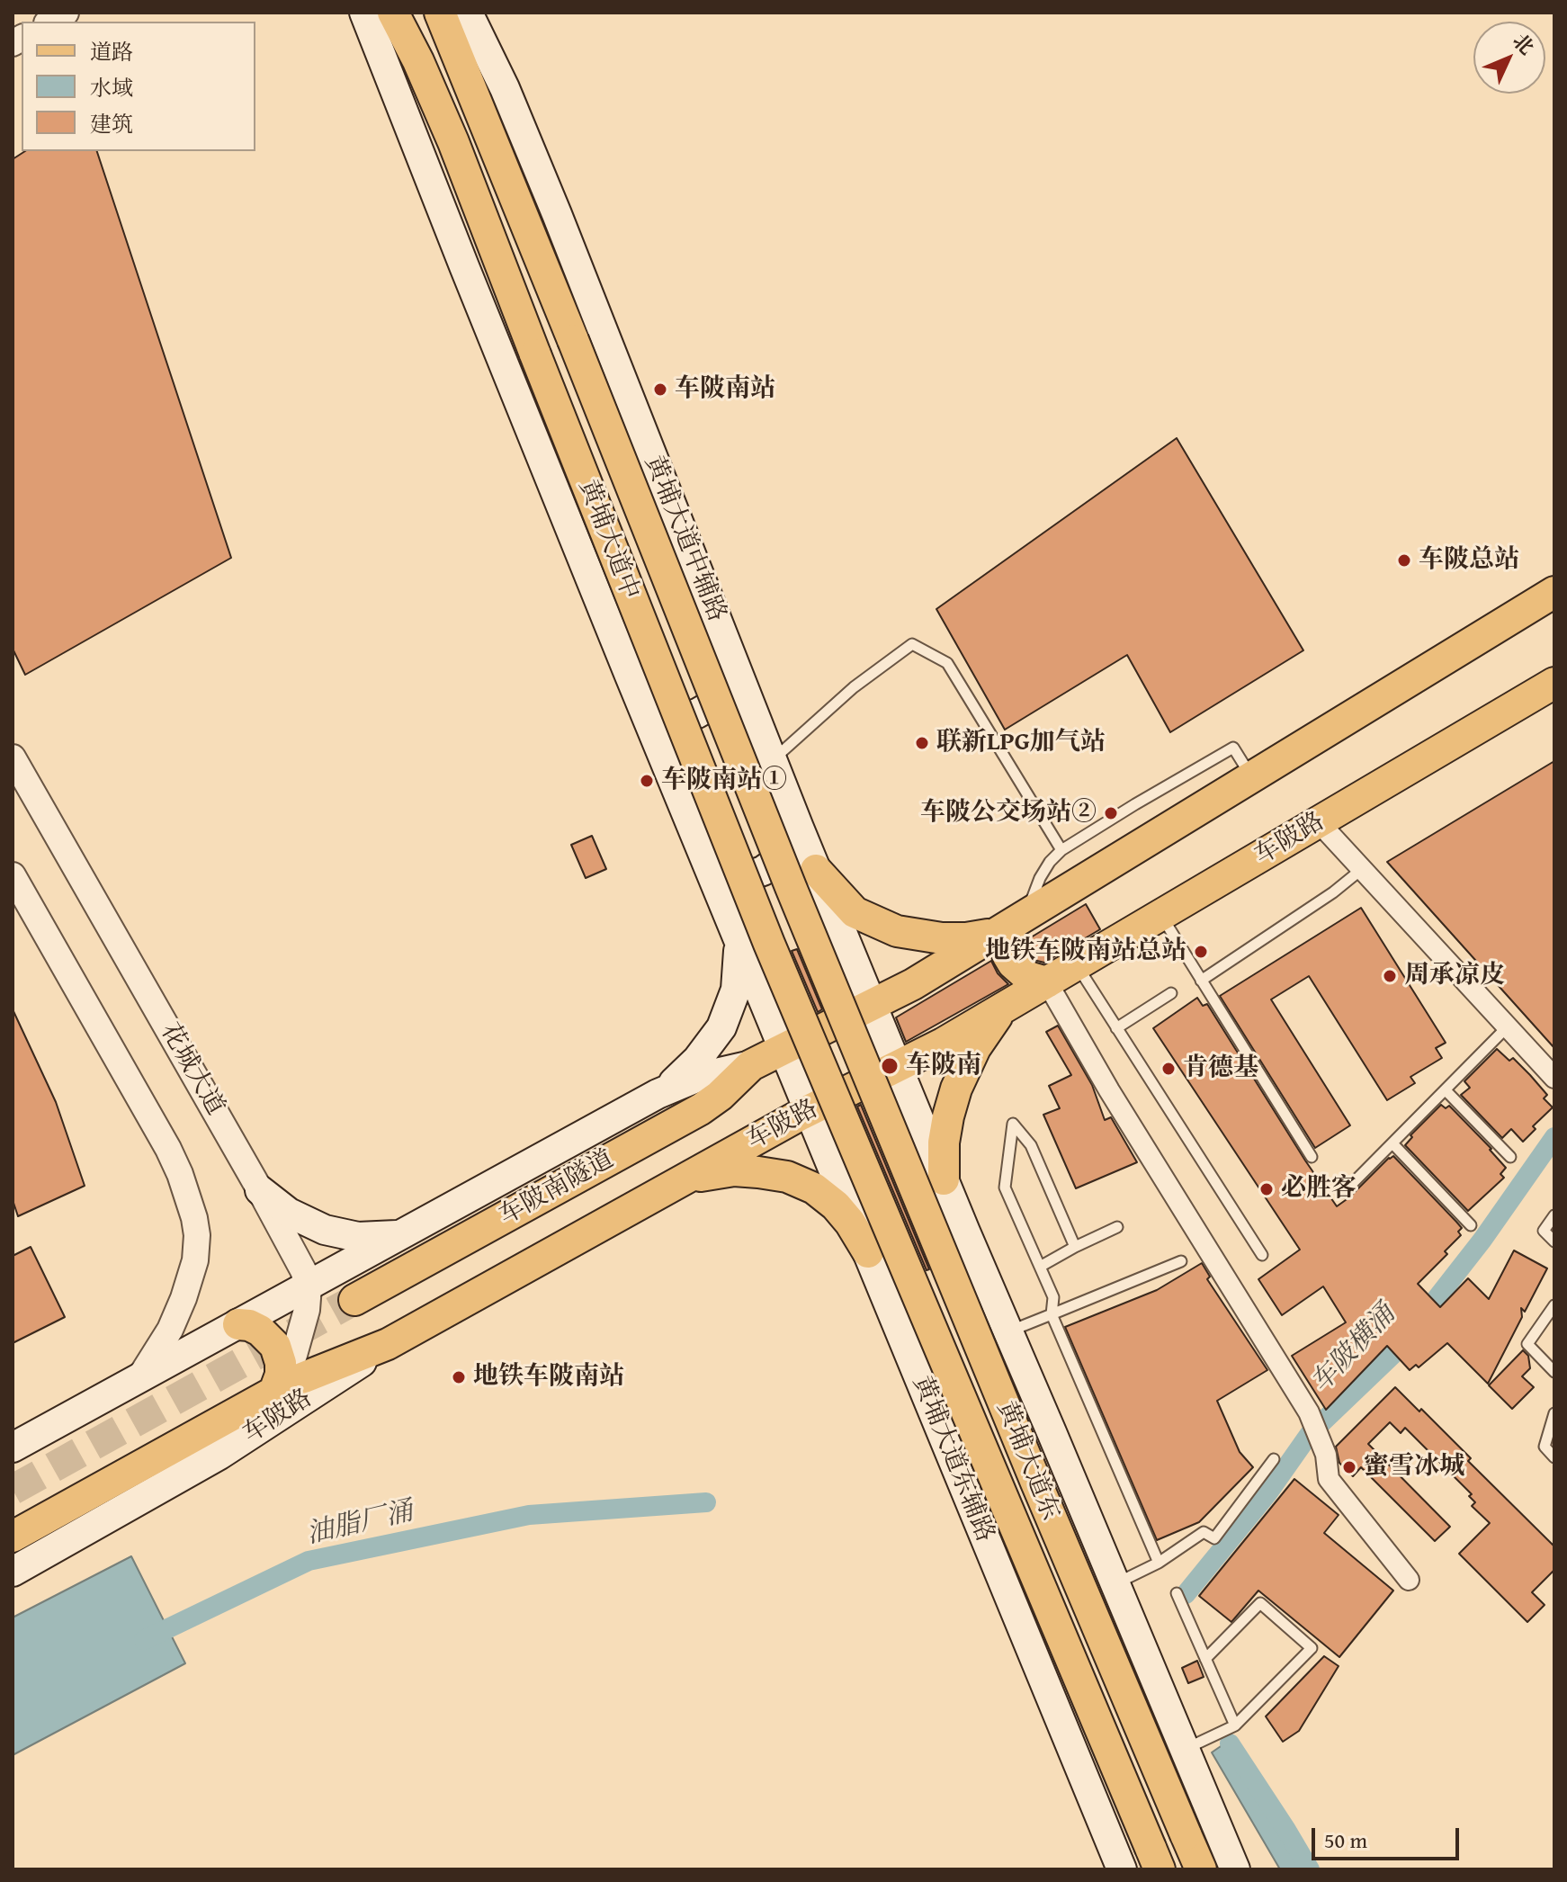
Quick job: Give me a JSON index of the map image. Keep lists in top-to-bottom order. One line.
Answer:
{"streets":{"main road":["黄埔大道中辅路","黄埔大道中","车陂路","车陂南隧道","黄埔大道东辅路","黄埔大道东"],"street":["花城大道"]},"crossings":[["黄埔大道中辅路","车陂路"],["黄埔大道中","黄埔大道东"],["车陂路","黄埔大道东辅路"]],"water":["车陂横涌","油脂厂涌"],"places":["车陂南站","车陂总站","联新LPG加气站","车陂南站①","车陂公交场站②","地铁车陂南站总站","周承凉皮","车陂南","肯德基","必胜客","地铁车陂南站","蜜雪冰城"],"legend":["道路","水域","建筑"],"scale_bar":"50 m","north":"top right"}
